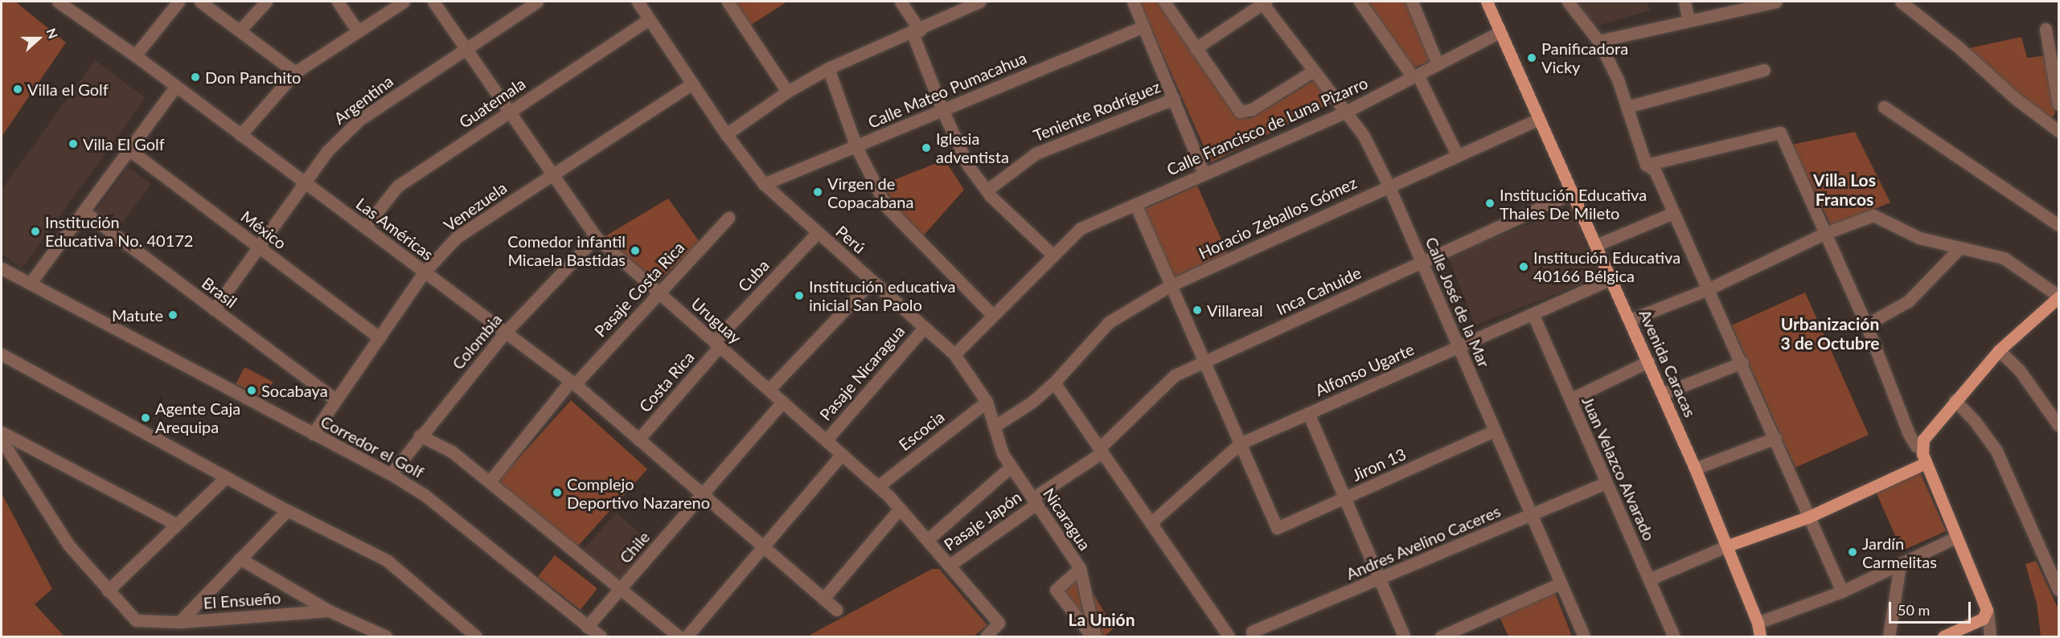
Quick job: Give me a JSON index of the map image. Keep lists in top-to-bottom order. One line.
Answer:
{"streets":{"main road":["Avenida Caracas"],"street":["Calle Mateo Pumacahua","Argentina","Guatemala","Teniente Rodríguez","Calle Francisco de Luna Pizarro","Venezuela","Horacio Zeballos Gómez","Las Américas","México","Perú","Cuba","Pasaje Costa Rica","Inca Cahuide","Brasil","Calle José de la Mar","Uruguay","Colombia","Alfonso Ugarte","Pasaje Nicaragua","Costa Rica","Escocia","Corredor el Golf","Jiron 13","Juan Velazco Alvarado","Nicaragua","Pasaje Japón","Andres Avelino Caceres","Chile","El Ensueño"]},"crossings":[["Calle Mateo Pumacahua","Perú"],["Argentina","Las Américas"],["Argentina","México"],["Argentina","Brasil"],["Argentina","Uruguay"],["Guatemala","Las Américas"],["Guatemala","Perú"],["Guatemala","Uruguay"],["Calle Francisco de Luna Pizarro","Perú"],["Calle Francisco de Luna Pizarro","Calle José de la Mar"],["Calle Francisco de Luna Pizarro","Avenida Caracas"],["Venezuela","Las Américas"],["Venezuela","México"],["Venezuela","Perú"],["Venezuela","Brasil"],["Venezuela","Uruguay"],["Venezuela","Corredor el Golf"],["Horacio Zeballos Gómez","Perú"],["Horacio Zeballos Gómez","Calle José de la Mar"],["Horacio Zeballos Gómez","Avenida Caracas"],["Horacio Zeballos Gómez","Nicaragua"],["Las Américas","Pasaje Costa Rica"],["Las Américas","Colombia"],["Las Américas","Costa Rica"],["Las Américas","Chile"],["Perú","Cuba"],["Perú","Pasaje Nicaragua"],["Perú","Escocia"],["Perú","Nicaragua"],["Cuba","Uruguay"],["Cuba","Costa Rica"],["Pasaje Costa Rica","Uruguay"],["Inca Cahuide","Calle José de la Mar"],["Inca Cahuide","Avenida Caracas"],["Inca Cahuide","Pasaje Japón"],["Calle José de la Mar","Alfonso Ugarte"],["Calle José de la Mar","Jiron 13"],["Calle José de la Mar","Andres Avelino Caceres"],["Uruguay","Colombia"],["Uruguay","Pasaje Nicaragua"],["Uruguay","Costa Rica"],["Uruguay","Escocia"],["Uruguay","Pasaje Japón"],["Uruguay","Chile"],["Colombia","Corredor el Golf"],["Avenida Caracas","Alfonso Ugarte"],["Alfonso Ugarte","Jiron 13"],["Alfonso Ugarte","Juan Velazco Alvarado"],["Corredor el Golf","Chile"],["Juan Velazco Alvarado","Andres Avelino Caceres"],["Nicaragua","Pasaje Japón"]],"districts":["Villa Los Francos","Urbanización 3 de Octubre","La Unión"],"places":["Panificadora Vicky","Don Panchito","Villa el Golf","Villa El Golf","Iglesia adventista","Virgen de Copacabana","Institución Educativa Thales De Mileto","Institución Educativa No. 40172","Comedor infantil Micaela Bastidas","Institución Educativa 40166 Bélgica","Institución educativa inicial San Paolo","Villareal","Matute","Socabaya","Agente Caja Arequipa","Complejo Deportivo Nazareno","Jardín Carmelitas"],"scale_bar":"50 m","north":"right"}
